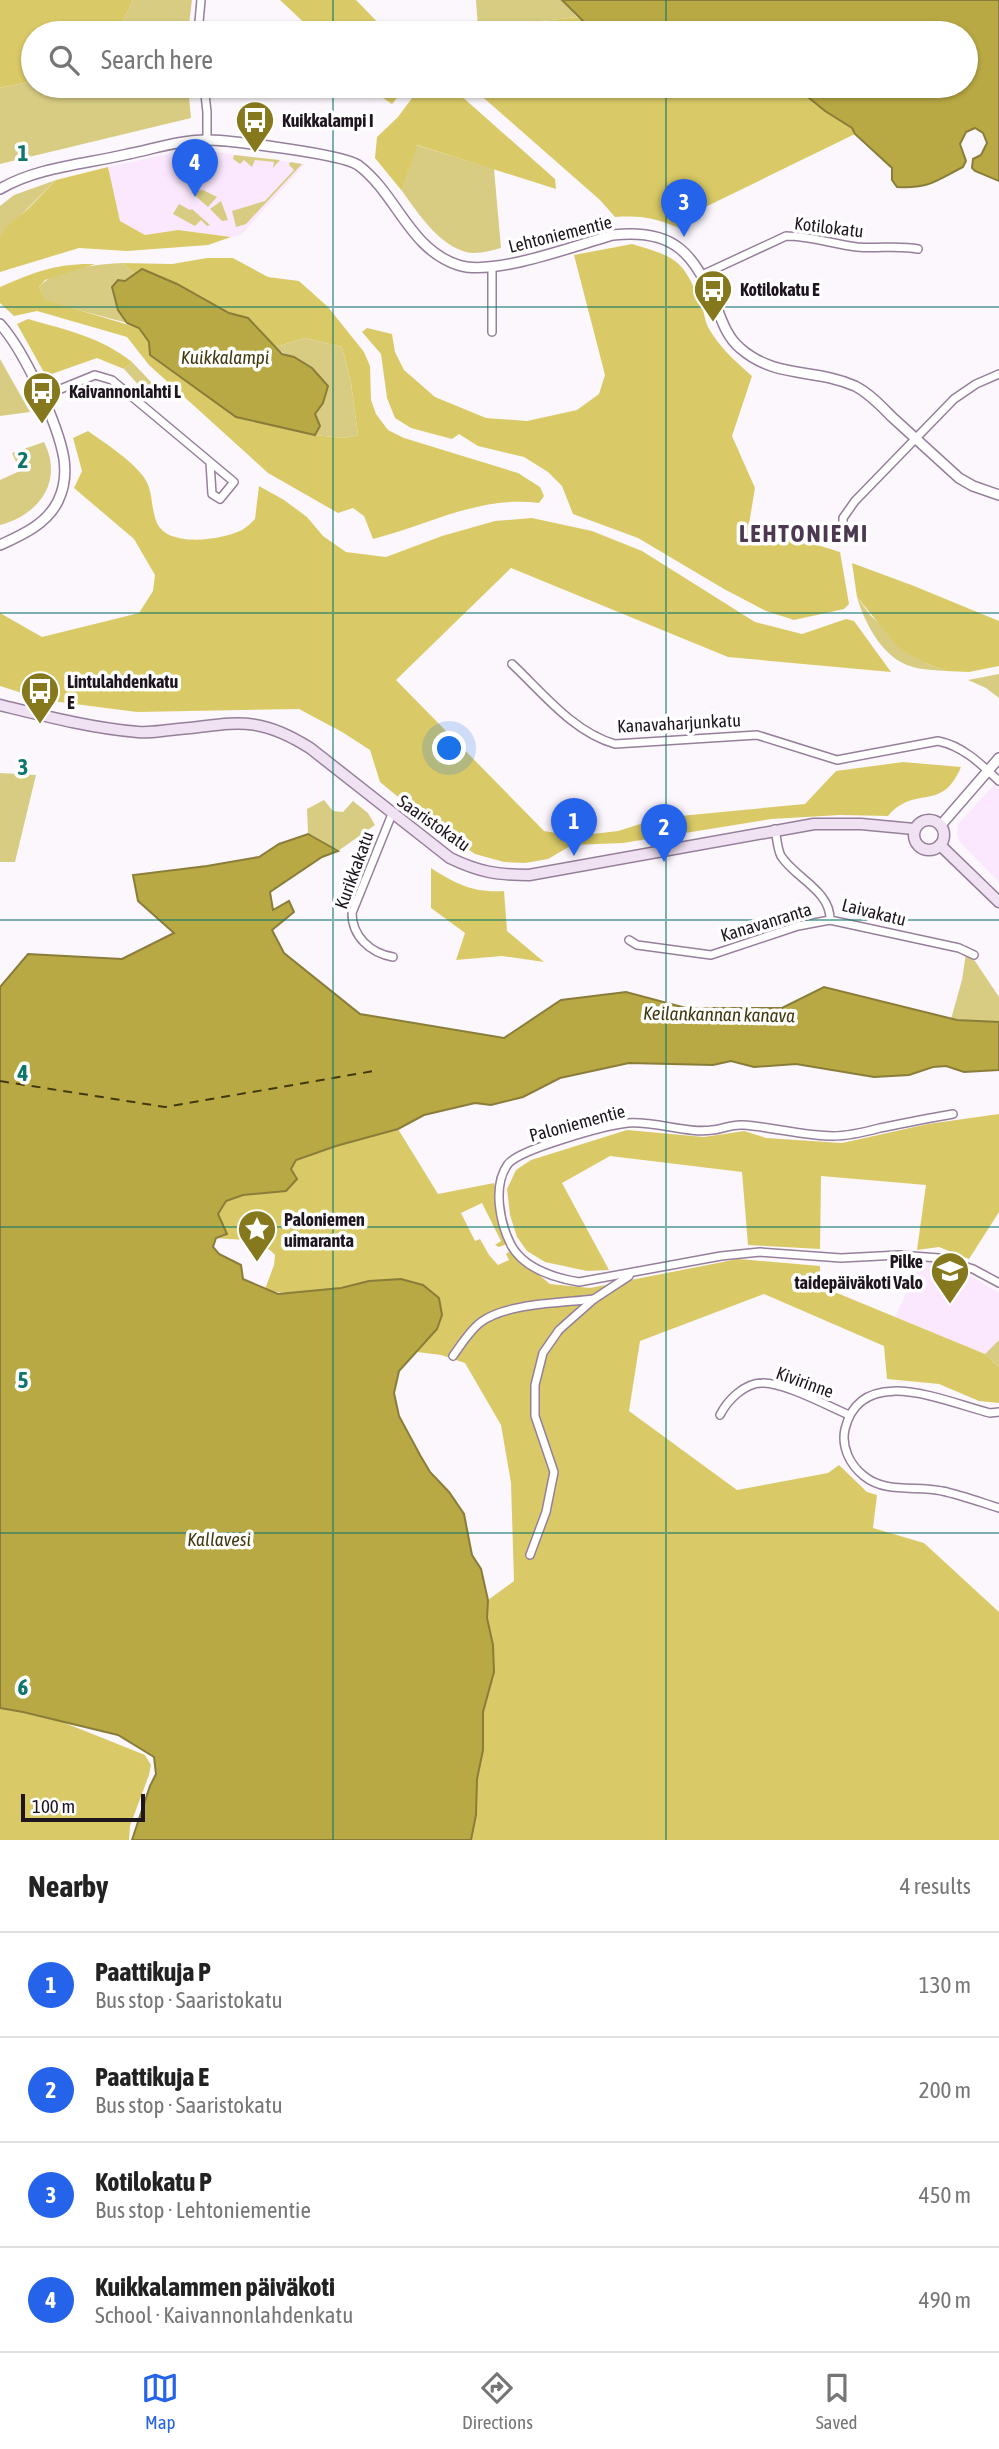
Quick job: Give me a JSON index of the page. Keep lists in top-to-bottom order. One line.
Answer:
{"streets":{"main road":["Saaristokatu"],"street":["Kotilokatu","Lehtoniementie","Kanavaharjunkatu","Kurikkakatu","Laivakatu","Kanavanranta","Paloniementie","Kivirinne"]},"crossings":[["Kotilokatu","Lehtoniementie"],["Saaristokatu","Kurikkakatu"],["Saaristokatu","Laivakatu"],["Laivakatu","Kanavanranta"]],"districts":["LEHTONIEMI"],"water":["Kuikkalampi","Keilankannan kanava","Kallavesi"],"places":{"bus stop":["Kuikkalampi I","Kotilokatu E","Kaivannonlahti L","Lintulahdenkatu E"],"place":["Paloniemen uimaranta"],"school or university":["Pilke taidepäiväkoti Valo"]},"scale_bar":"100 m","page":{"search":"Search here","pins":["4","3","1","2"],"scale":"100 m","heading":["Nearby","4 results"],"list":[{"mark":"1","name":"Paattikuja P","note":"Bus stop · Saaristokatu","value":"130 m"},{"mark":"2","name":"Paattikuja E","note":"Bus stop · Saaristokatu","value":"200 m"},{"mark":"3","name":"Kotilokatu P","note":"Bus stop · Lehtoniementie","value":"450 m"},{"mark":"4","name":"Kuikkalammen päiväkoti","note":"School · Kaivannonlahdenkatu","value":"490 m"}],"nav":["Map","Directions","Saved"]},"grid":{"rows":["1","2","3","4","5","6"]}}
